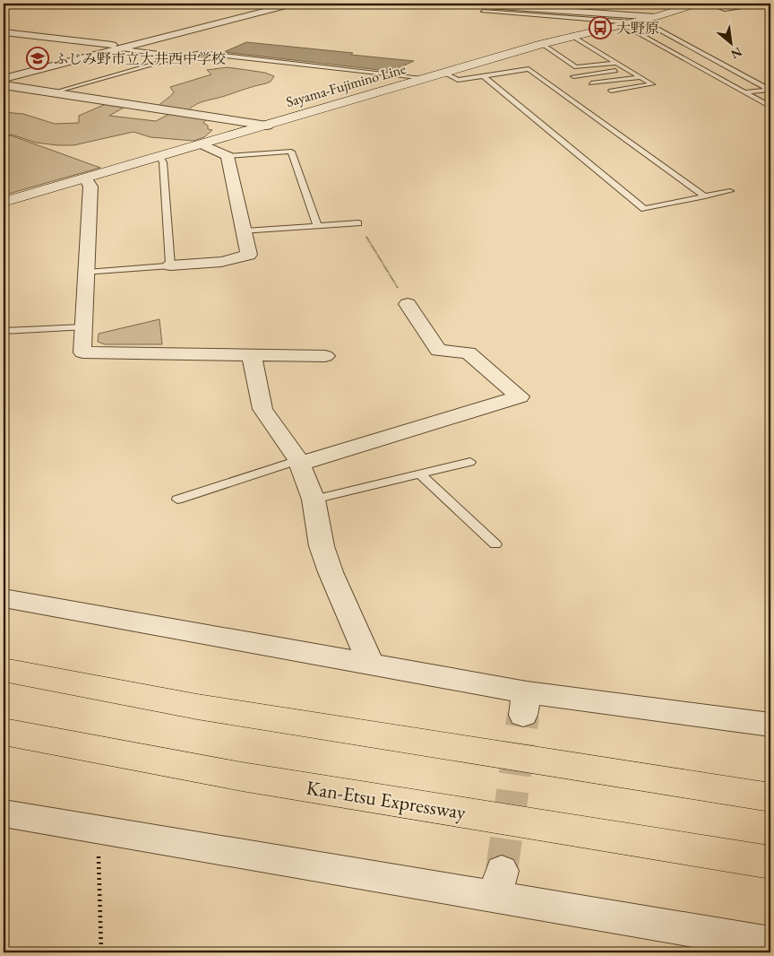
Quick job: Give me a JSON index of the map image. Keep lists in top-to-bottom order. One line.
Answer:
{"streets":{"highway":["Kan-Etsu Expressway"],"main road":["Sayama-Fujimino Line"]},"places":{"bus stop":["大野原"],"school or university":["ふじみ野市立大井西中学校"]},"north":"bottom right"}
